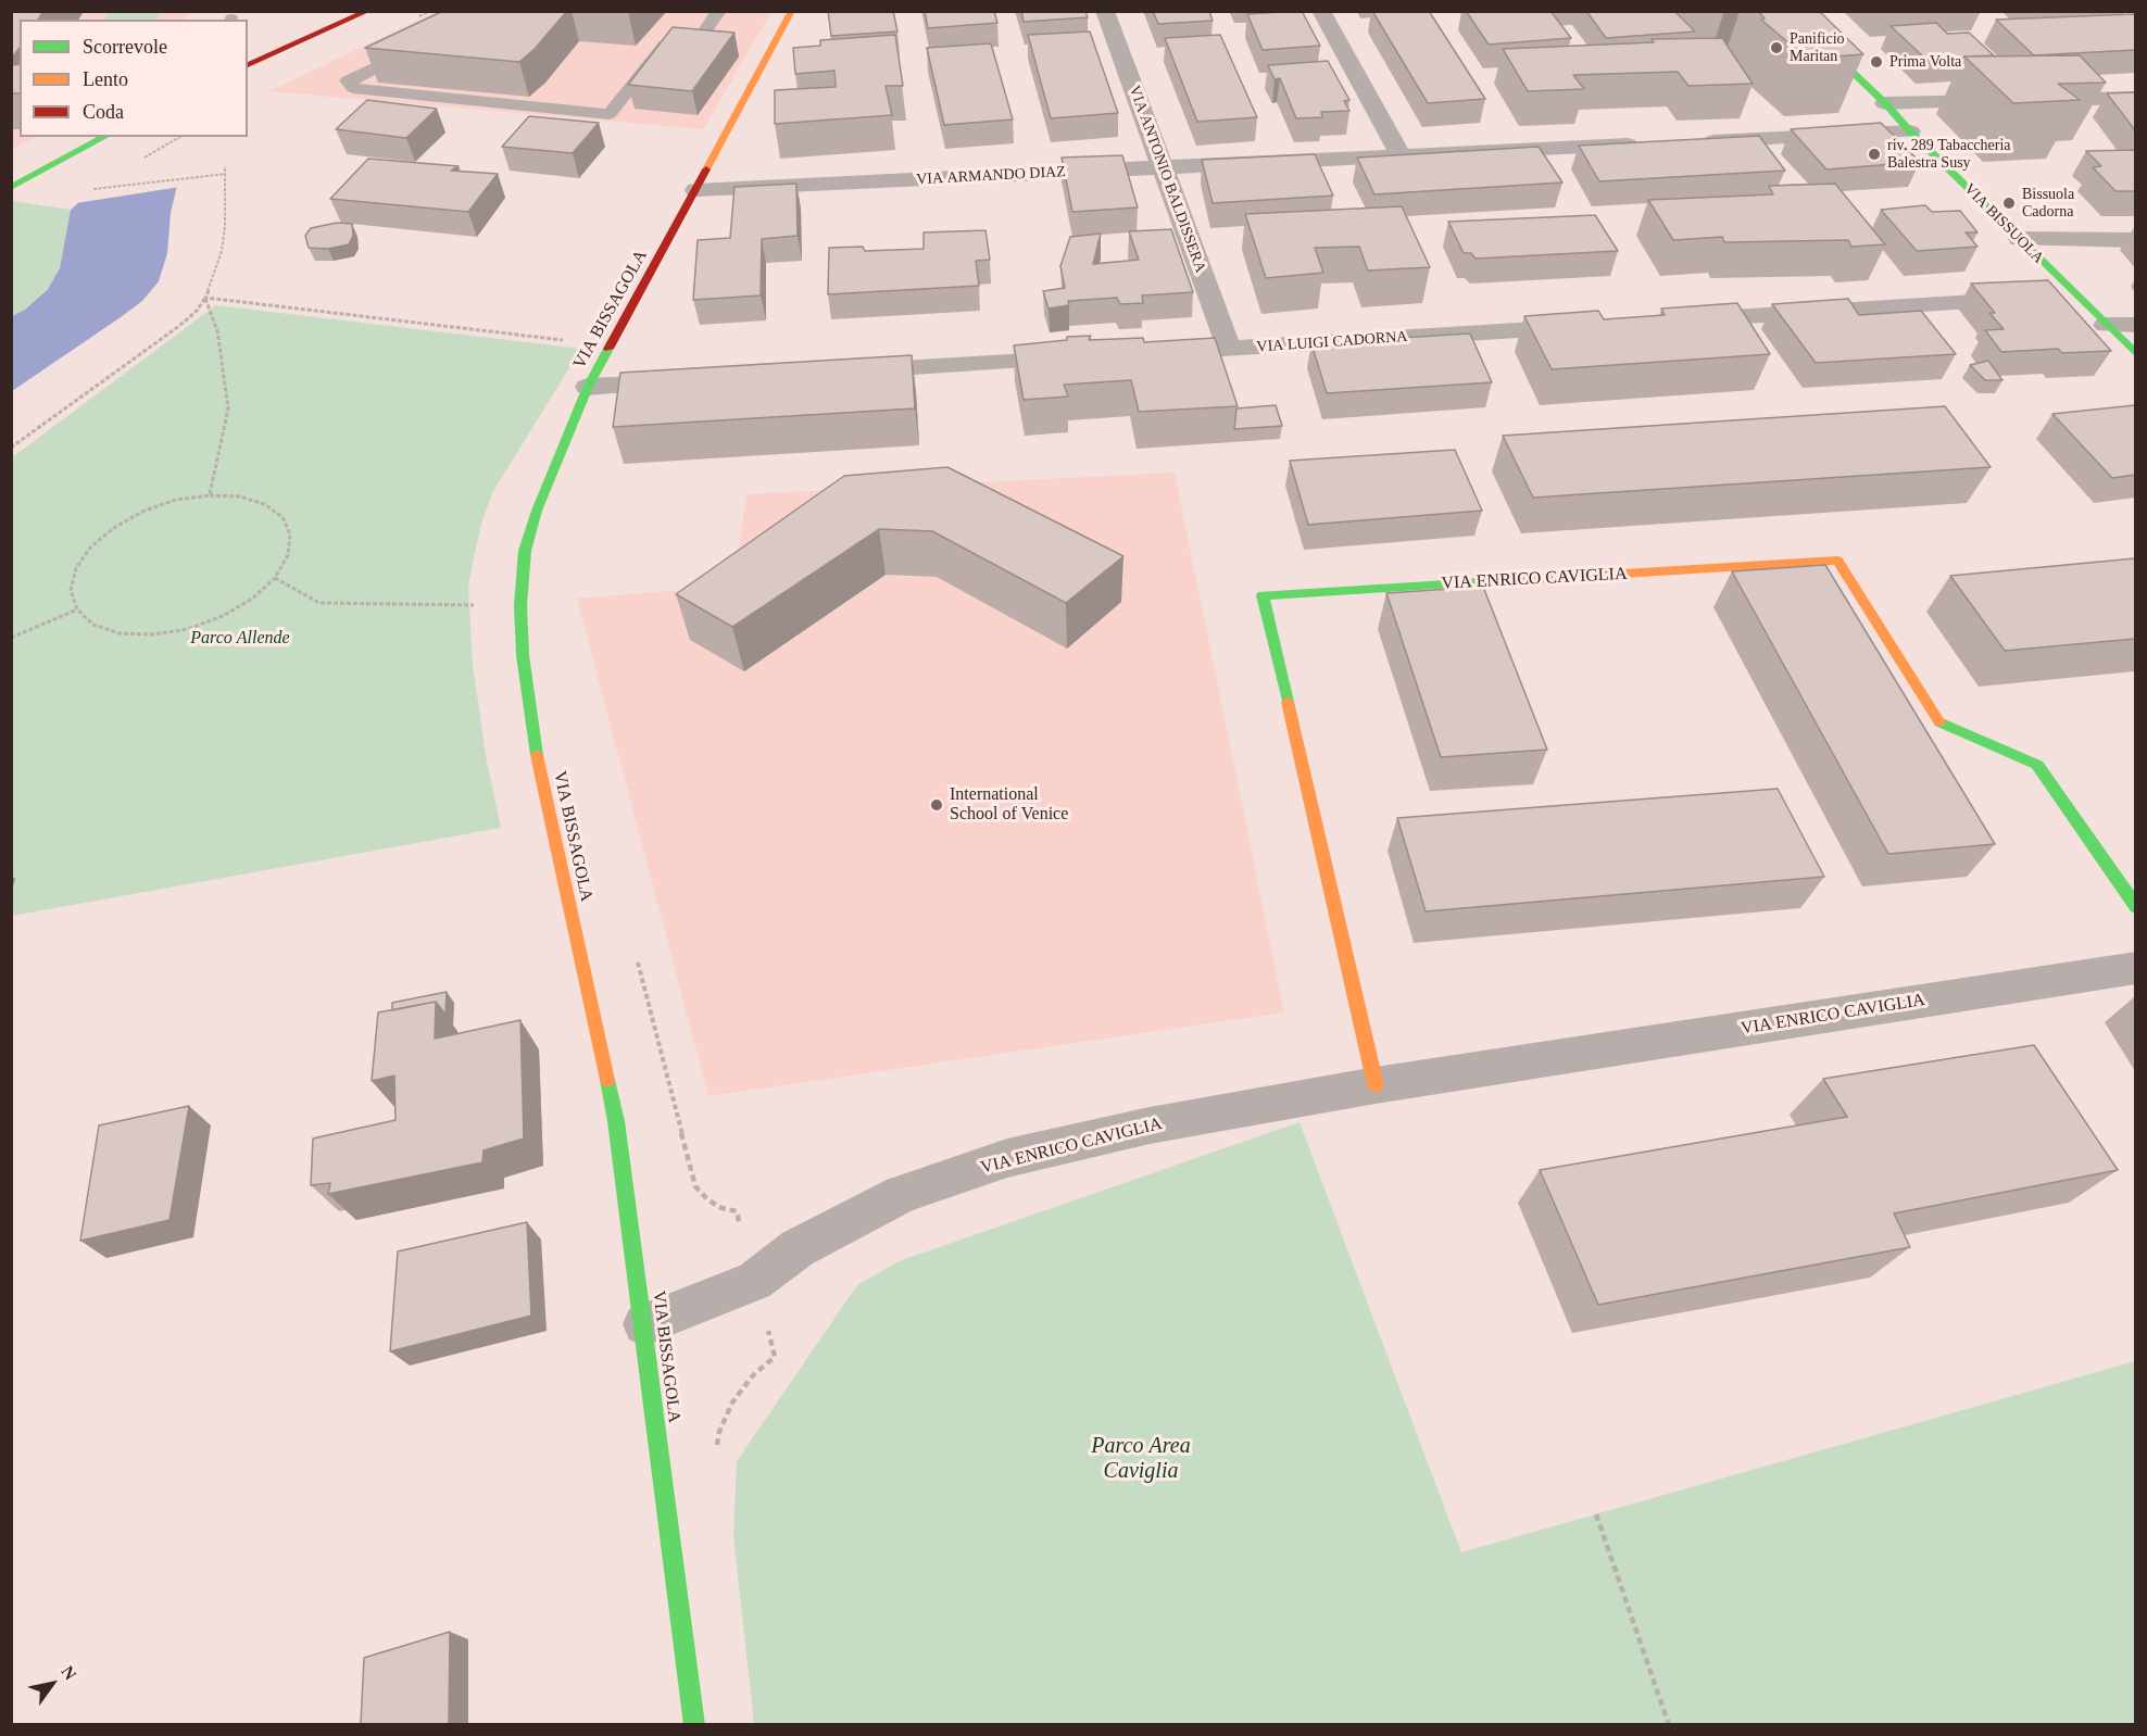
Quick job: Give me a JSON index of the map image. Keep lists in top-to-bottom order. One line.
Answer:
{"streets":{"street":["VIA ARMANDO DIAZ","VIA ANTONIO BALDISSERA","VIA BISSUOLA","VIA BISSAGOLA","VIA LUIGI CADORNA","VIA ENRICO CAVIGLIA"]},"crossings":[["VIA ARMANDO DIAZ","VIA ANTONIO BALDISSERA"],["VIA ARMANDO DIAZ","VIA BISSAGOLA"],["VIA ANTONIO BALDISSERA","VIA LUIGI CADORNA"],["VIA BISSAGOLA","VIA ENRICO CAVIGLIA"]],"parks":["Parco Allende","Parco Area Caviglia"],"places":["Panificio Maritan","Prima Volta","riv. 289 Tabaccheria Balestra Susy","Bissuola Cadorna","International School of Venice"],"legend":["Scorrevole","Lento","Coda"],"north":"top right"}
